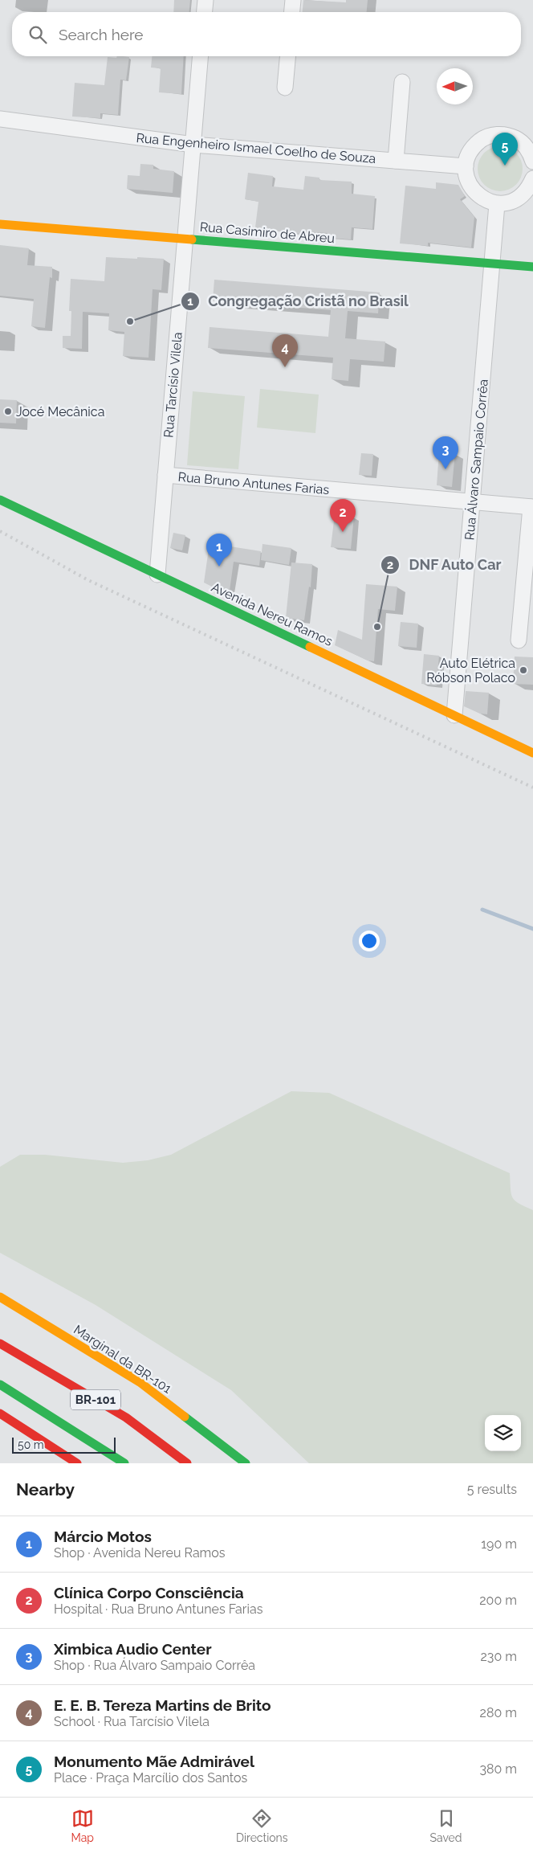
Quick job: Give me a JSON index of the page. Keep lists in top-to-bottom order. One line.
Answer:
{"streets":{"main road":["Rua Casimiro de Abreu","Avenida Nereu Ramos","Marginal da BR-101","BR-101"],"street":["Rua Engenheiro Ismael Coelho de Souza","Rua Tarcísio Vilela","Rua Álvaro Sampaio Corrêa","Rua Bruno Antunes Farias"]},"crossings":[["Rua Engenheiro Ismael Coelho de Souza","Rua Tarcísio Vilela"],["Rua Casimiro de Abreu","Rua Tarcísio Vilela"],["Rua Casimiro de Abreu","Rua Álvaro Sampaio Corrêa"],["Rua Tarcísio Vilela","Rua Bruno Antunes Farias"],["Rua Tarcísio Vilela","Avenida Nereu Ramos"],["Rua Álvaro Sampaio Corrêa","Rua Bruno Antunes Farias"],["Rua Álvaro Sampaio Corrêa","Avenida Nereu Ramos"]],"places":["Congregação Cristã no Brasil","Jocé Mecânica","DNF Auto Car","Auto Elétrica Róbson Polaco"],"scale_bar":"50 m","north":"left","page":{"search":"Search here","pins":["5","4","3","2","1"],"scale":"50 m","heading":["Nearby","5 results"],"list":[{"mark":"1","name":"Márcio Motos","note":"Shop · Avenida Nereu Ramos","value":"190 m"},{"mark":"2","name":"Clínica Corpo Consciência","note":"Hospital · Rua Bruno Antunes Farias","value":"200 m"},{"mark":"3","name":"Ximbica Audio Center","note":"Shop · Rua Álvaro Sampaio Corrêa","value":"230 m"},{"mark":"4","name":"E. E. B. Tereza Martins de Brito","note":"School · Rua Tarcísio Vilela","value":"280 m"},{"mark":"5","name":"Monumento Mãe Admirável","note":"Place · Praça Marcílio dos Santos","value":"380 m"}],"nav":["Map","Directions","Saved"]}}
